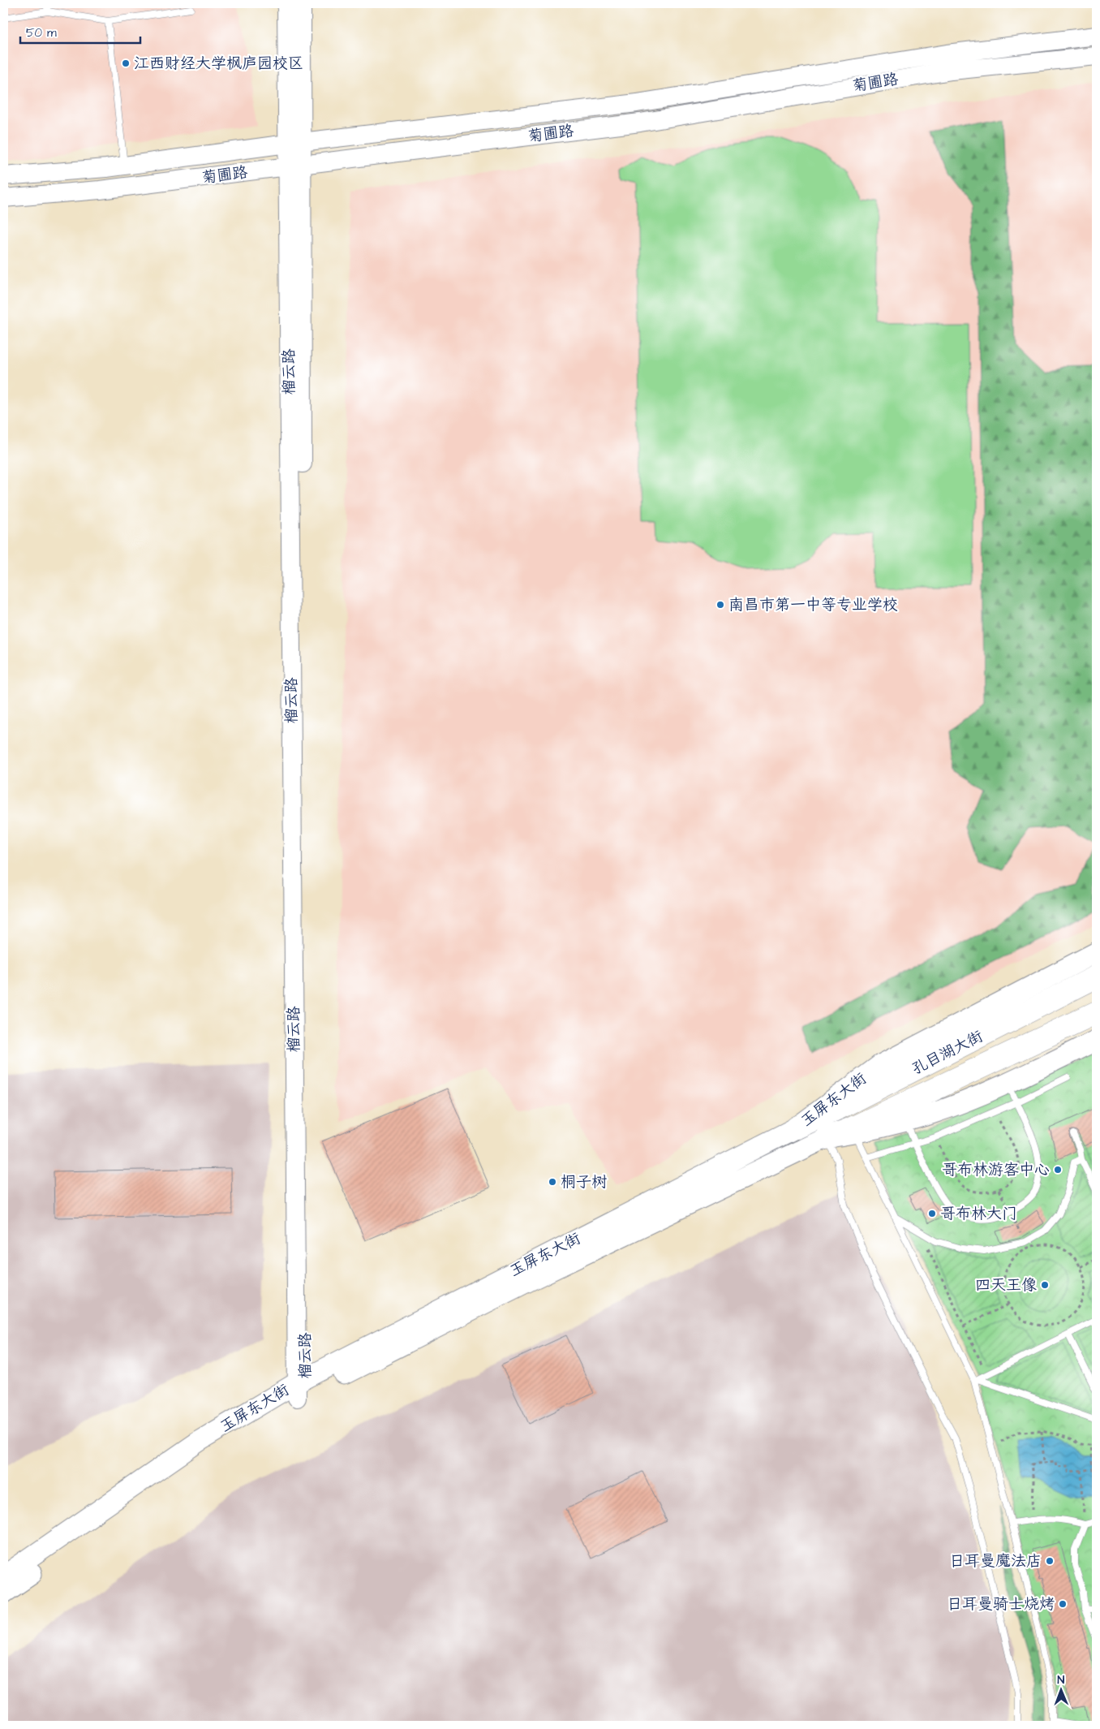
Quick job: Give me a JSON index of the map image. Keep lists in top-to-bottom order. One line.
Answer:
{"streets":{"highway":["孔目湖大街"],"main road":["玉屏东大街"],"street":["菊圃路","榴云路"]},"crossings":[["菊圃路","榴云路"],["榴云路","玉屏东大街"],["孔目湖大街","玉屏东大街"]],"places":["江西财经大学枫庐园校区","南昌市第一中等专业学校","哥布林游客中心","桐子树","哥布林大门","四天王像","日耳曼魔法店","日耳曼骑士烧烤"],"scale_bar":"50 m","north":"top"}
